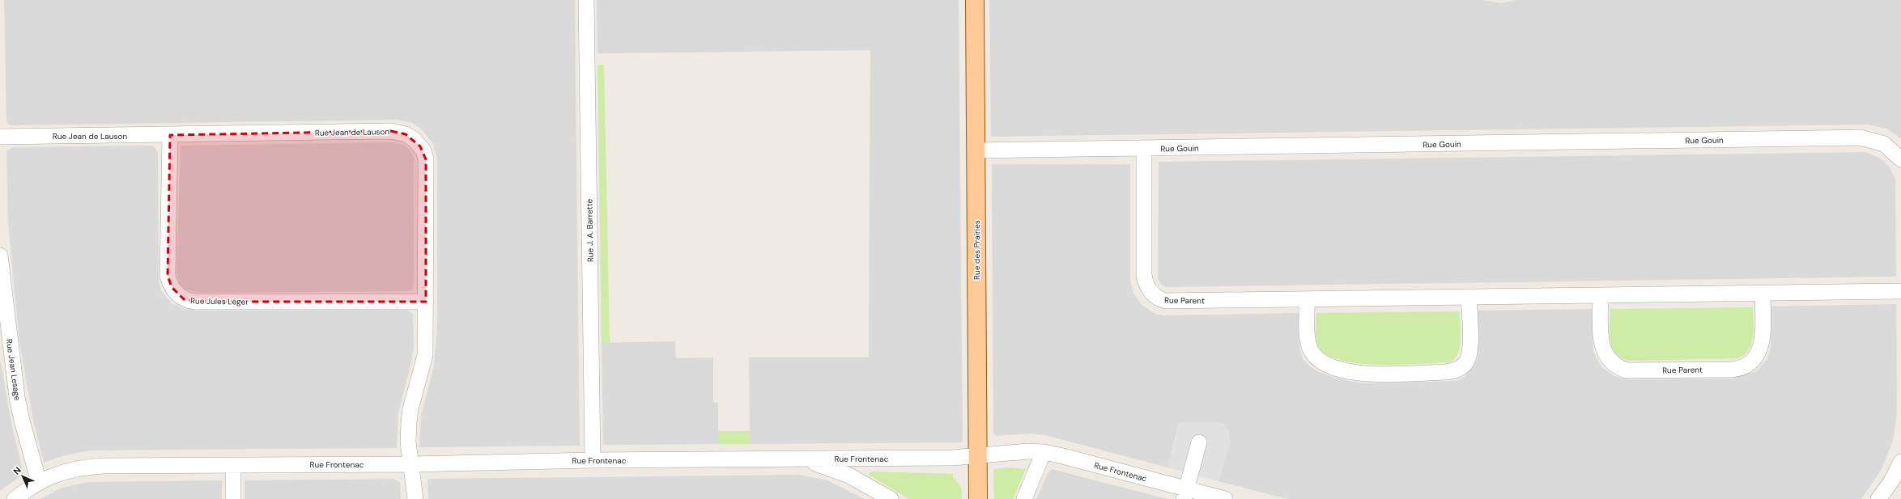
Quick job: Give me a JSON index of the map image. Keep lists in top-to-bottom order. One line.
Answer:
{"streets":{"main road":["Rue des Prairies"],"street":["Rue Jean de Lauson","Rue Gouin","Rue J. A. Barrette","Rue Parent","Rue Jules Léger","Rue Jean Lesage","Rue Frontenac"]},"crossings":[["Rue Jean de Lauson","Rue Jules Léger"],["Rue Jean de Lauson","Rue Frontenac"],["Rue Gouin","Rue des Prairies"],["Rue Gouin","Rue Parent"],["Rue J. A. Barrette","Rue Frontenac"],["Rue des Prairies","Rue Frontenac"],["Rue Jean Lesage","Rue Frontenac"]],"north":"top left"}
